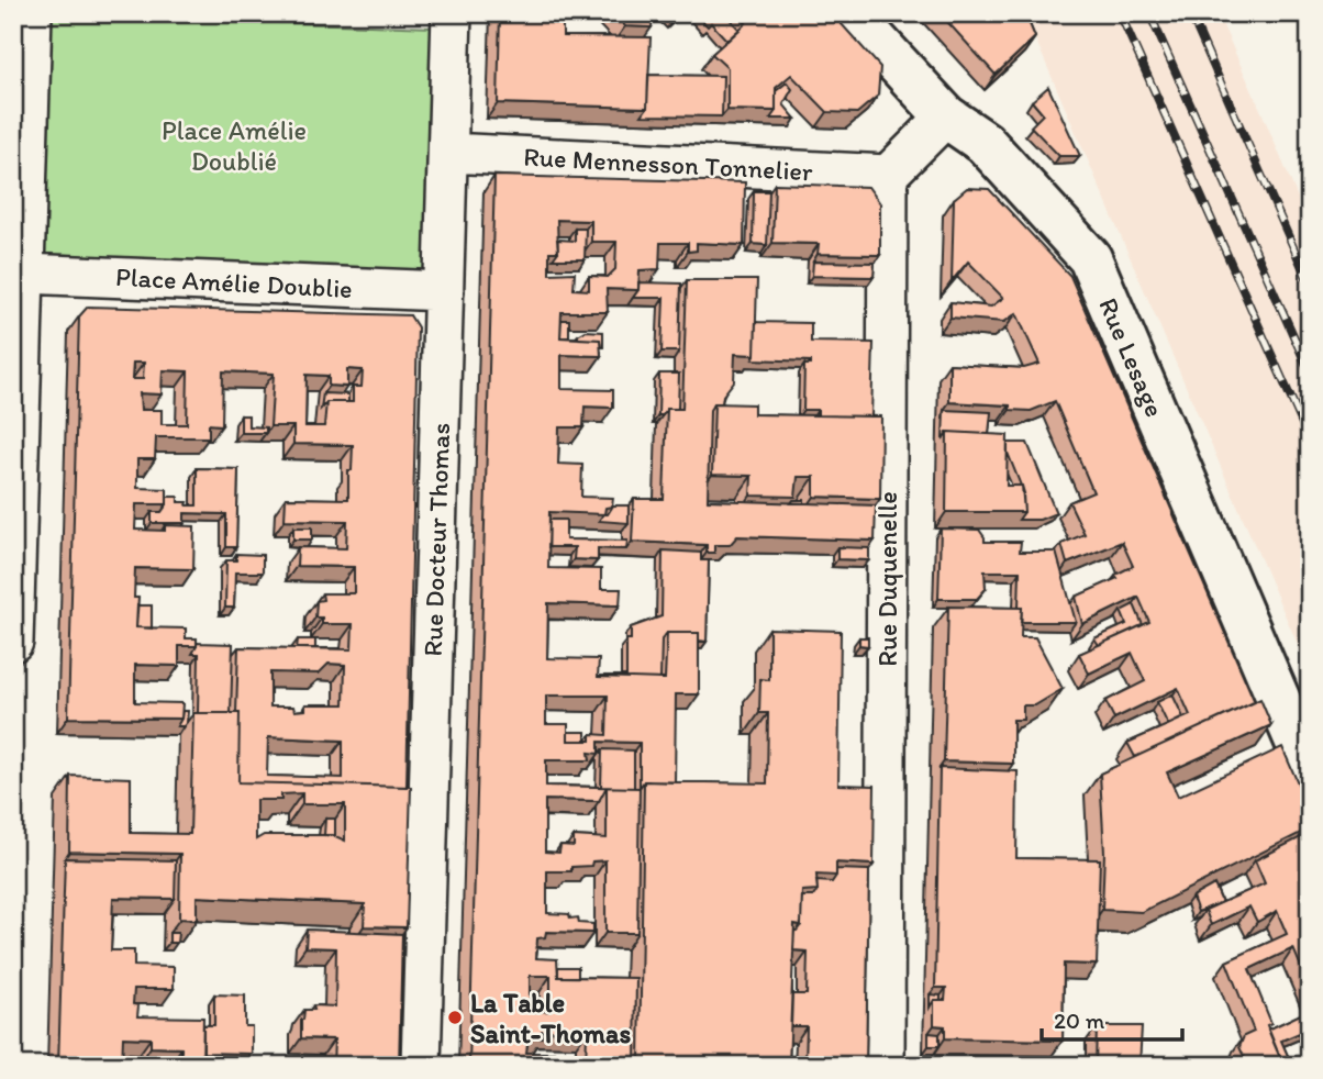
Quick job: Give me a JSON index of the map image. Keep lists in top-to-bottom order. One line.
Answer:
{"streets":{"street":["Rue Mennesson Tonnelier","Place Amélie Doublie","Rue Lesage","Rue Docteur Thomas","Rue Duquenelle"]},"crossings":[["Rue Mennesson Tonnelier","Rue Docteur Thomas"],["Rue Mennesson Tonnelier","Rue Duquenelle"],["Place Amélie Doublie","Rue Docteur Thomas"]],"parks":["Place Amélie Doublié"],"places":["La Table Saint-Thomas"],"scale_bar":"20 m"}
